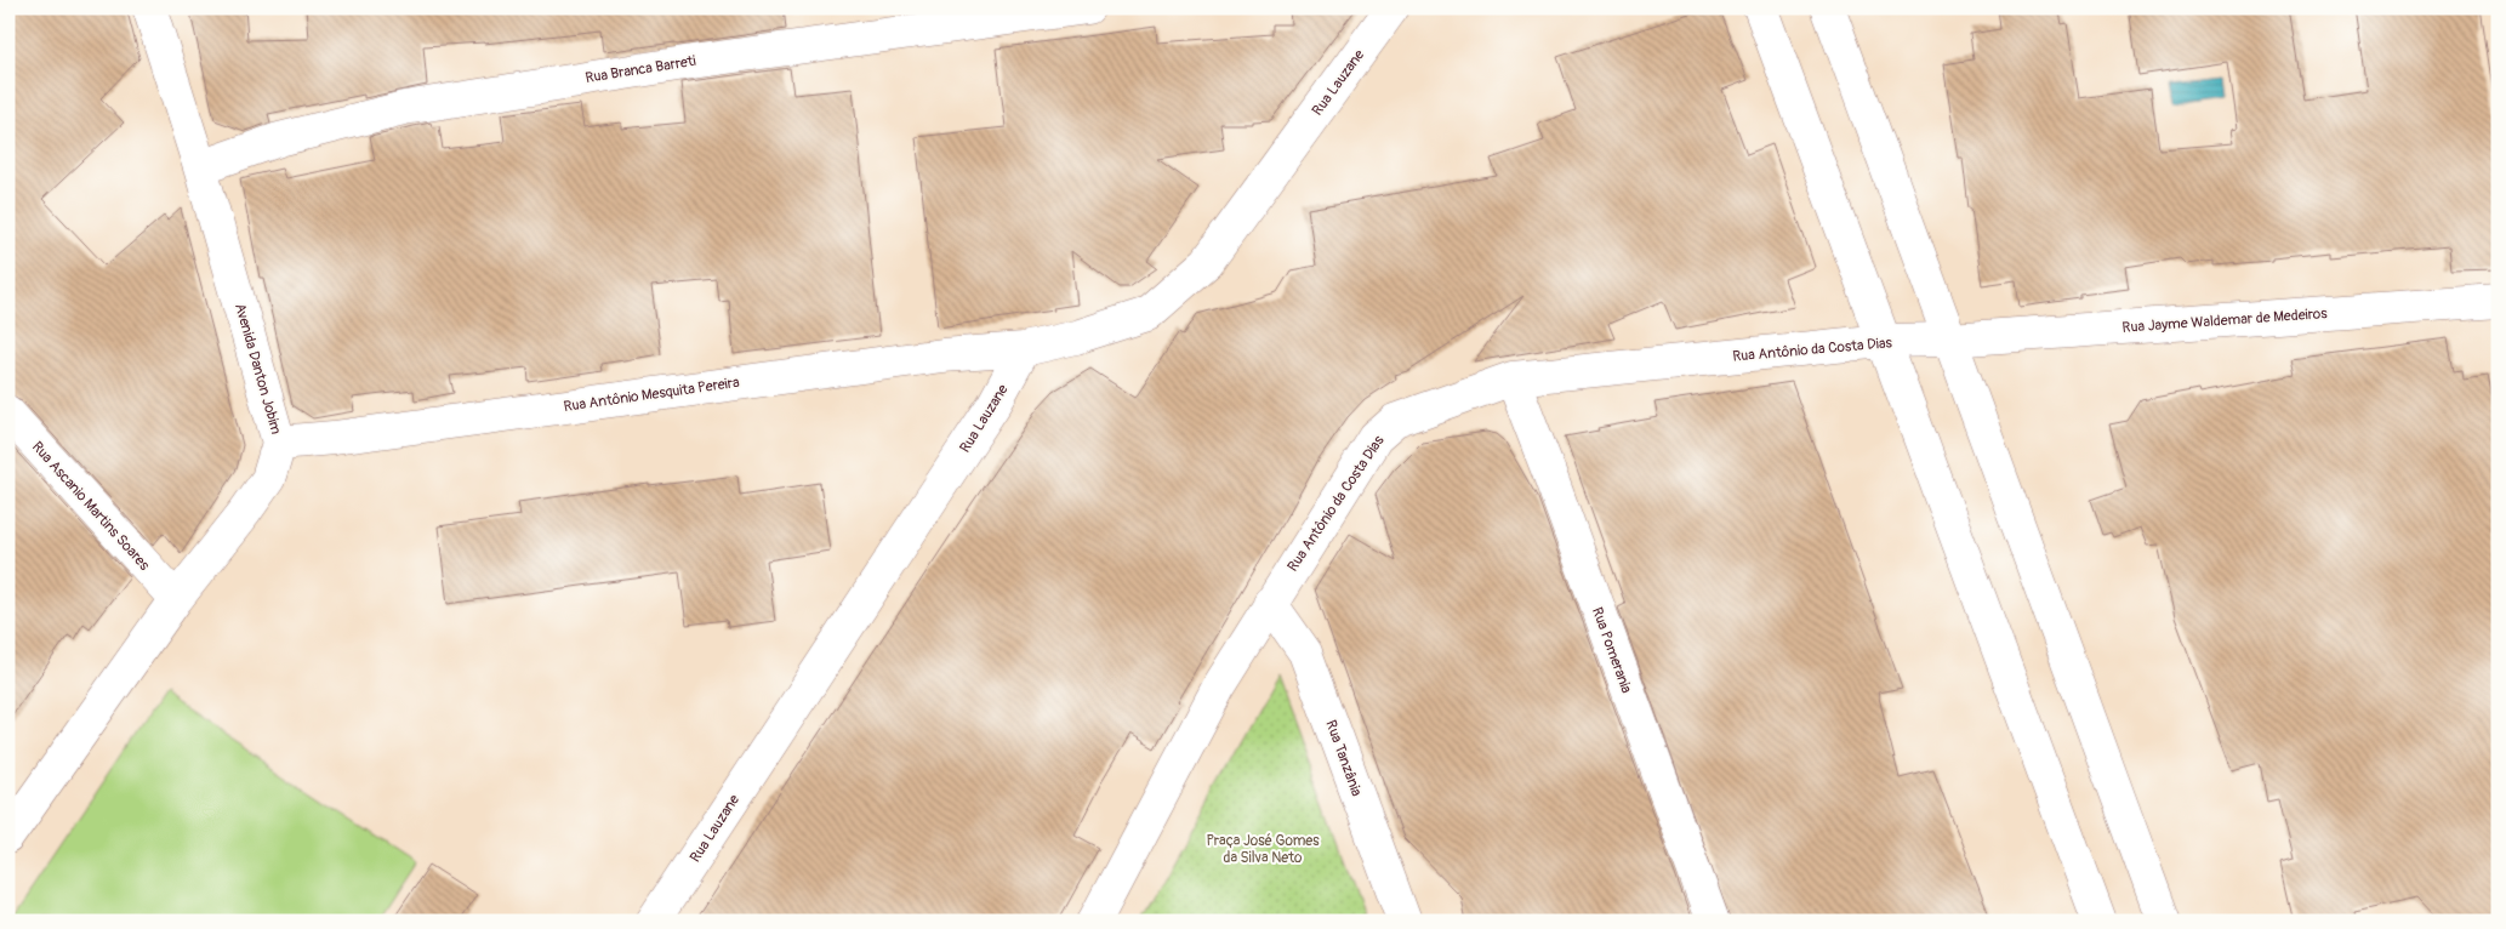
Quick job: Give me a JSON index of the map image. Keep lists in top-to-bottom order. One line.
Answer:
{"streets":{"street":["Rua Branca Barreti","Rua Lauzane","Rua Jayme Waldemar de Medeiros","Rua Antônio da Costa Dias","Avenida Danton Jobim","Rua Antônio Mesquita Pereira","Rua Ascanio Martins Soares","Rua Pomerania","Rua Tanzânia"]},"crossings":[["Rua Branca Barreti","Avenida Danton Jobim"],["Rua Lauzane","Rua Antônio Mesquita Pereira"],["Rua Jayme Waldemar de Medeiros","Rua Antônio da Costa Dias"],["Rua Antônio da Costa Dias","Rua Pomerania"],["Rua Antônio da Costa Dias","Rua Tanzânia"],["Avenida Danton Jobim","Rua Antônio Mesquita Pereira"],["Avenida Danton Jobim","Rua Ascanio Martins Soares"]],"parks":["Praça José Gomes da Silva Neto"]}
